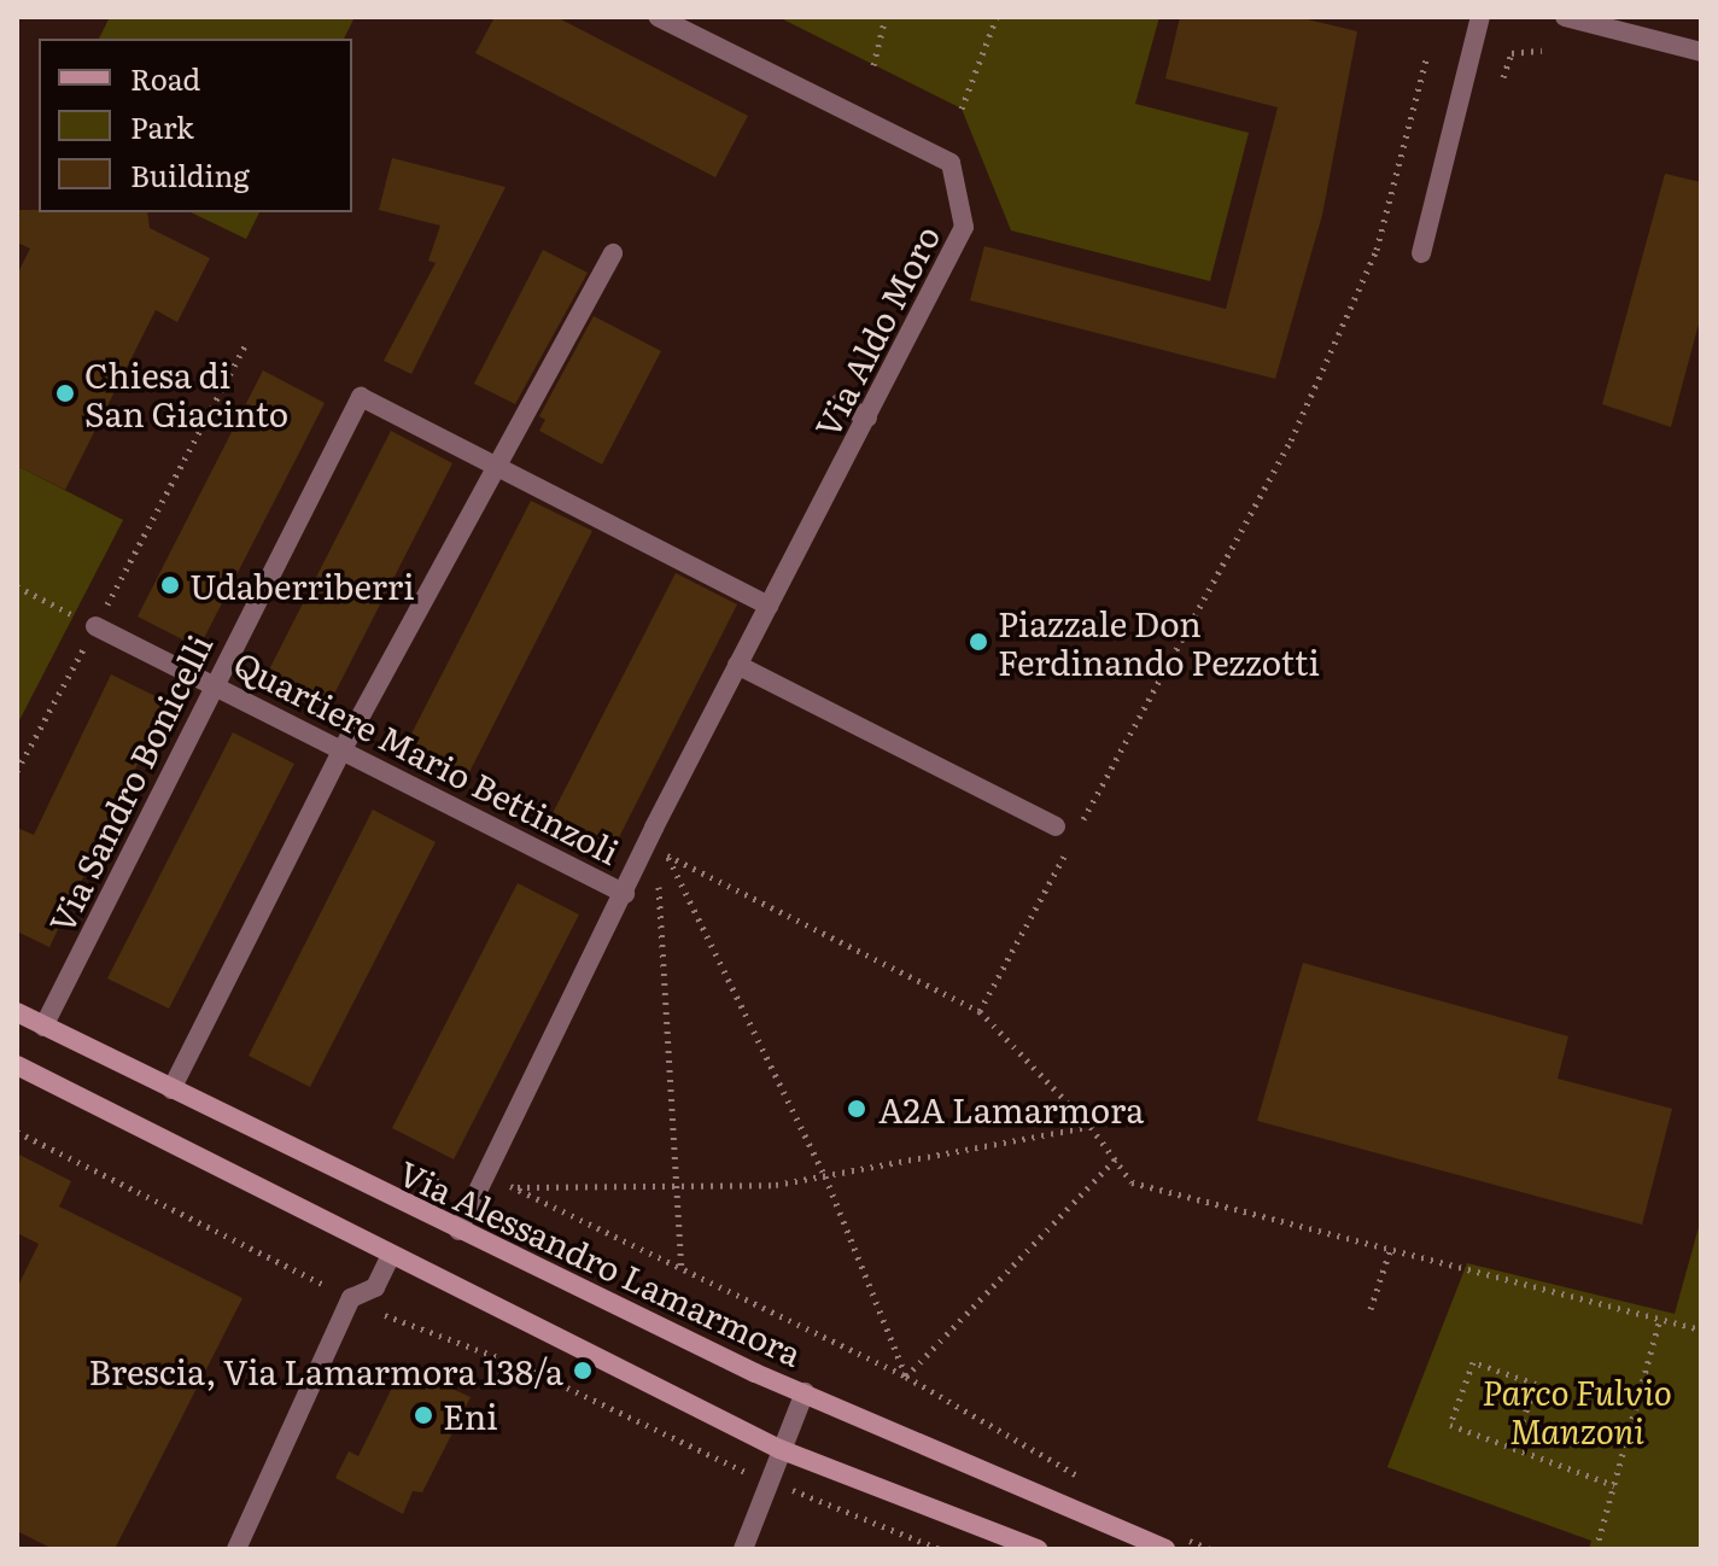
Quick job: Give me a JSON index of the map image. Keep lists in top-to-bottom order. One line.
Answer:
{"streets":{"main road":["Via Alessandro Lamarmora"],"street":["Via Aldo Moro","Quartiere Mario Bettinzoli","Via Sandro Bonicelli"]},"crossings":[["Via Aldo Moro","Quartiere Mario Bettinzoli"],["Quartiere Mario Bettinzoli","Via Sandro Bonicelli"],["Quartiere Mario Bettinzoli","Via Alessandro Lamarmora"],["Via Sandro Bonicelli","Via Alessandro Lamarmora"]],"parks":["Parco Fulvio Manzoni"],"places":["Chiesa di San Giacinto","Udaberriberri","Piazzale Don Ferdinando Pezzotti","A2A Lamarmora","Brescia, Via Lamarmora 138/a","Eni"],"legend":["Road","Park","Building"]}
